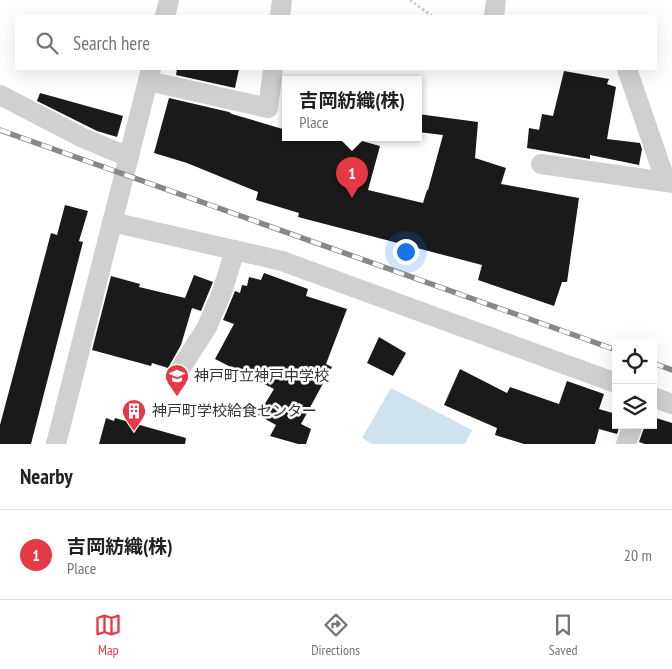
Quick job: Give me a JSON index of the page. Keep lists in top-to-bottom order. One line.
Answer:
{"places":{"school or university":["神戸町立神戸中学校"],"building":["神戸町学校給食センター"]},"page":{"search":"Search here","popup":["吉岡紡織(株)","Place"],"pins":"1","heading":"Nearby","list":[{"mark":"1","name":"吉岡紡織(株)","note":"Place","value":"20 m"}],"nav":["Map","Directions","Saved"]}}
